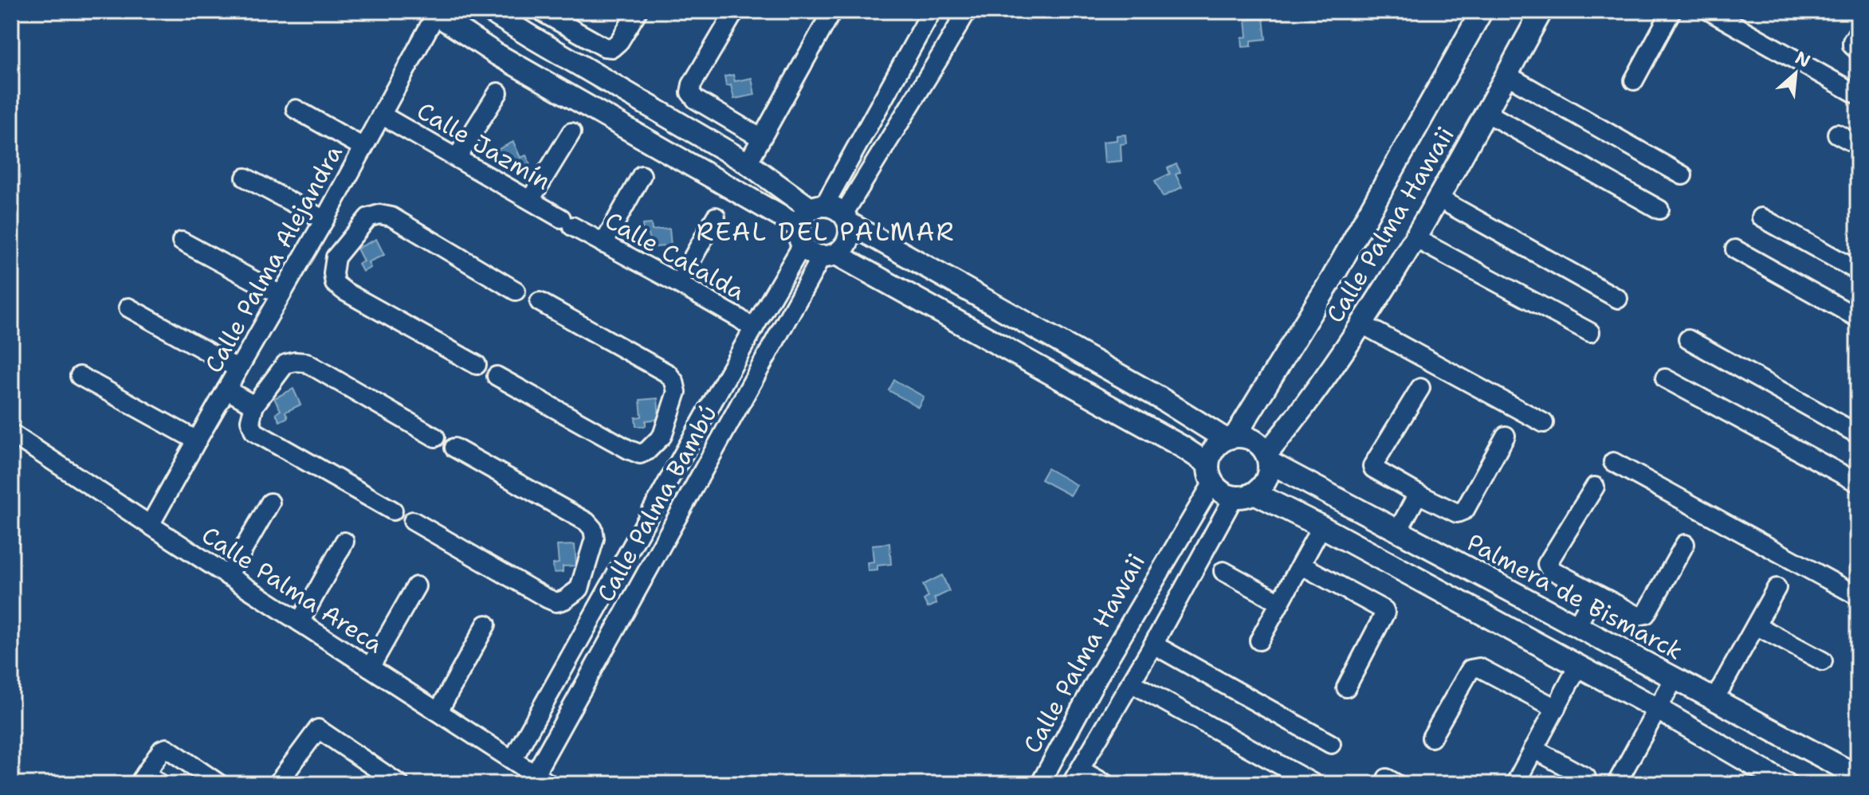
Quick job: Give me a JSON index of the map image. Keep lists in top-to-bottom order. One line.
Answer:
{"streets":{"street":["Calle Jazmín","Calle Palma Hawaii","Calle Catalda","Calle Palma Alejandra","Calle Palma Bambú","Calle Palma Areca","Palmera de Bismarck"]},"crossings":[["Calle Jazmín","Calle Catalda"],["Calle Jazmín","Calle Palma Alejandra"],["Calle Palma Hawaii","Palmera de Bismarck"],["Calle Catalda","Calle Palma Bambú"],["Calle Palma Alejandra","Calle Palma Areca"],["Calle Palma Bambú","Calle Palma Areca"]],"districts":["REAL DEL PALMAR"],"north":"top right"}
